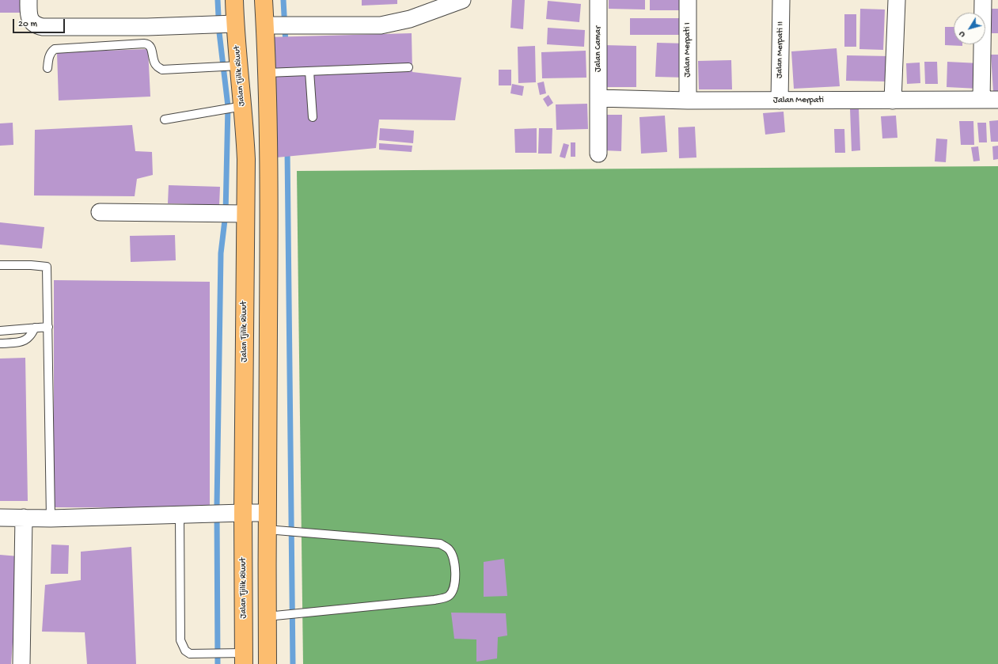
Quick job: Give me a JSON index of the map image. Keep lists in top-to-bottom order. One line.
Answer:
{"streets":{"highway":["Jalan Tjilik Riwut"],"street":["Jalan Camar","Jalan Merpati I","Jalan Merpati II","Jalan Merpati"]},"crossings":[["Jalan Camar","Jalan Merpati"],["Jalan Merpati I","Jalan Merpati"],["Jalan Merpati II","Jalan Merpati"]],"scale_bar":"20 m","north":"bottom left"}
